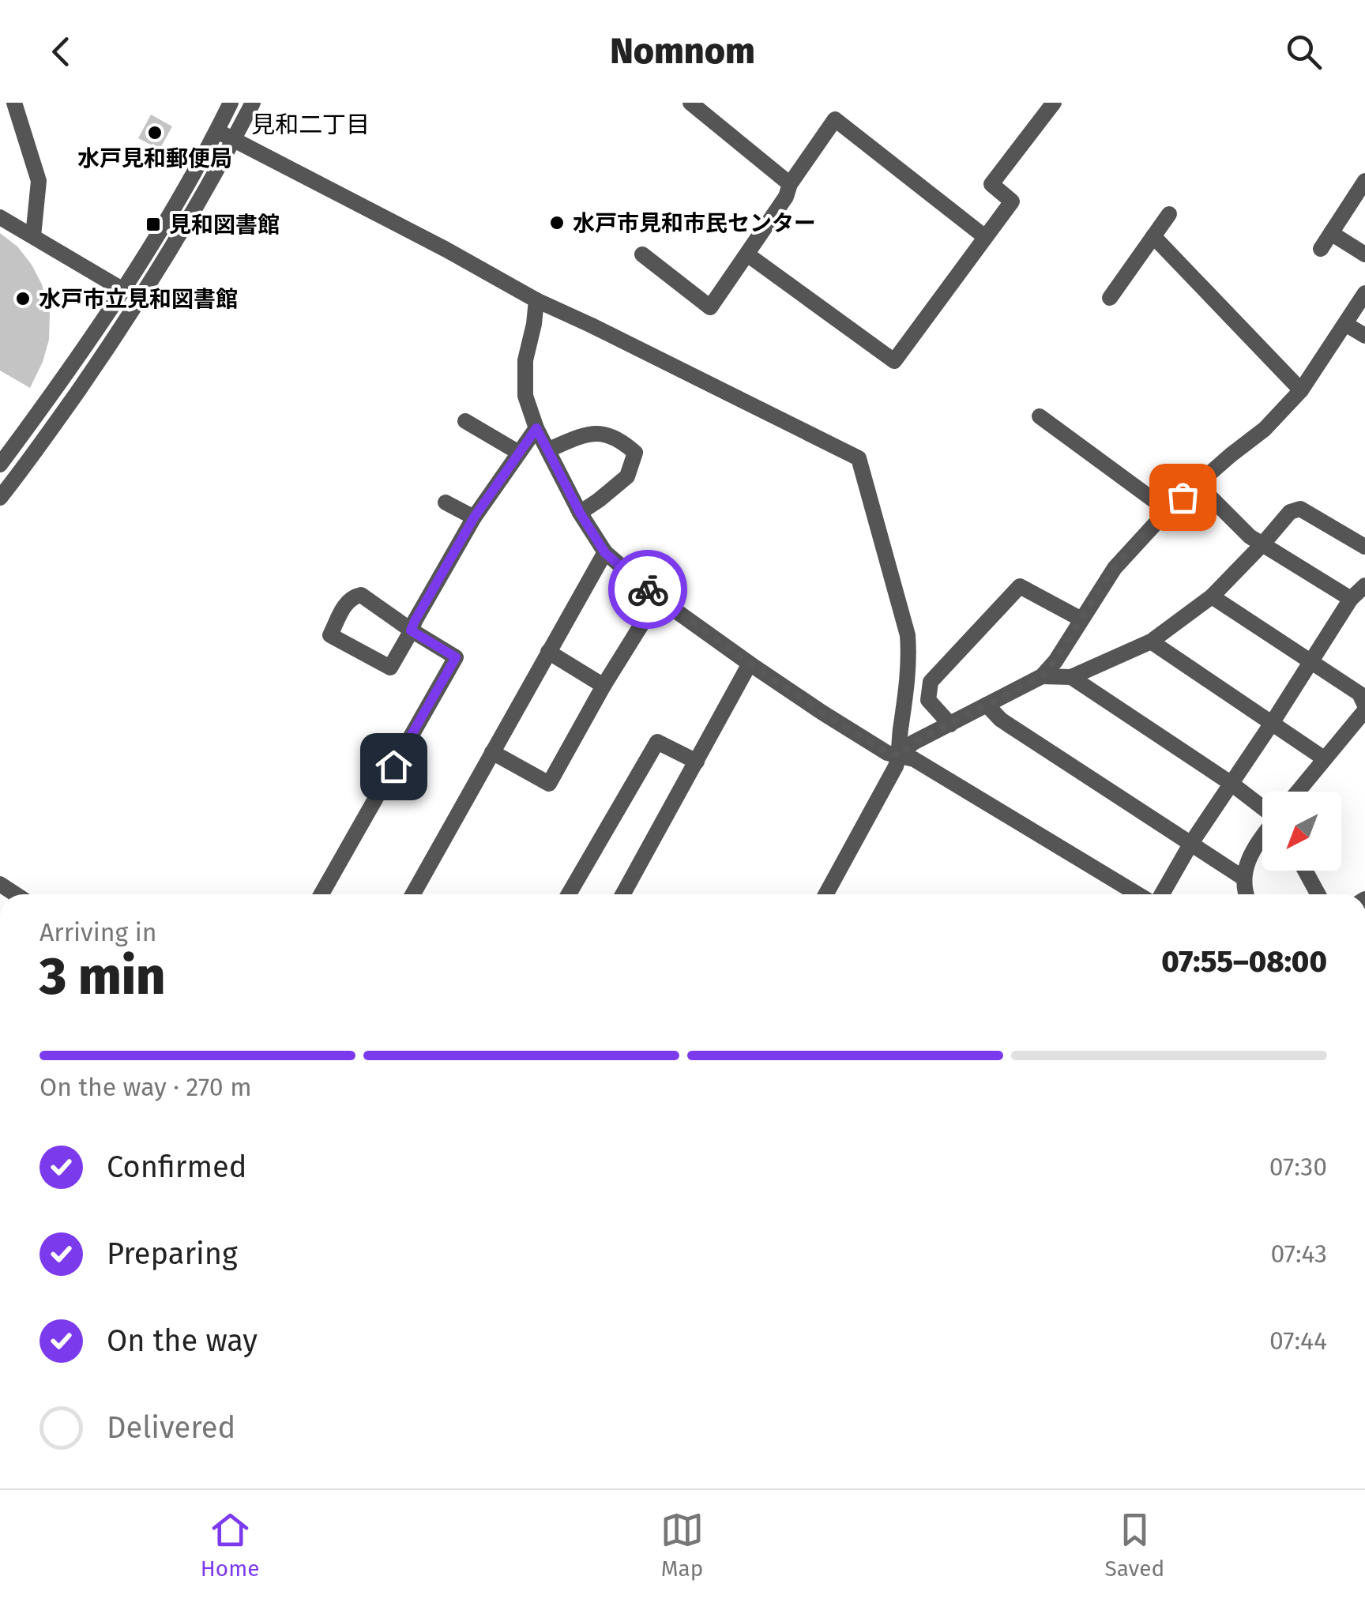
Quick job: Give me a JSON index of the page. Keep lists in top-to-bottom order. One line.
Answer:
{"districts":["見和二丁目"],"places":{"other":["水戸見和郵便局","水戸市見和市民センター","水戸市立見和図書館"],"transit":["見和図書館"]},"north":"bottom left","page":{"header":"Nomnom","heading":["3 min","Arriving in","07:55–08:00"],"bar":"On the way · 270 m","list":[["Confirmed","07:30"],["Preparing","07:43"],["On the way","07:44"],"Delivered"],"tabs":["Home","Map","Saved"]}}
